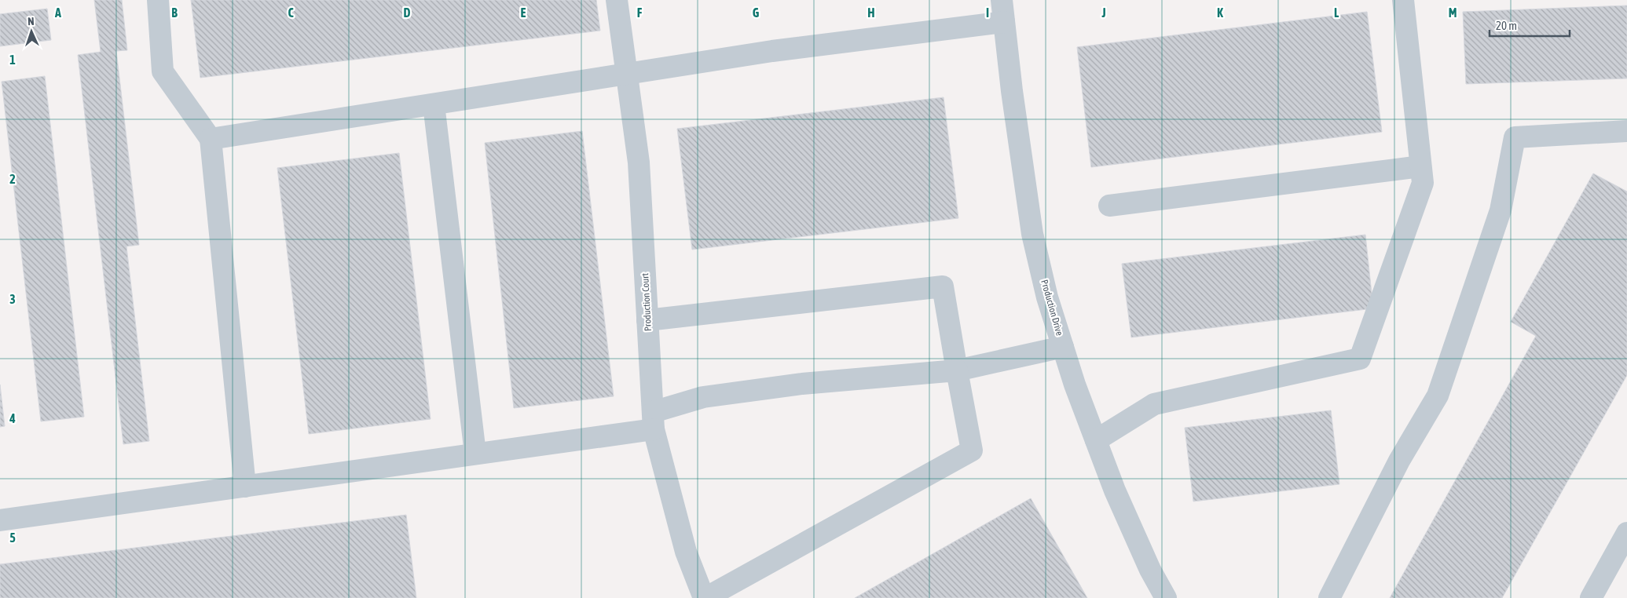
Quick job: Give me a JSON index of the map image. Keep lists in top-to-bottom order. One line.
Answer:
{"streets":{"street":["Production Court","Production Drive"]},"scale_bar":"20 m","north":"top","grid":{"columns":["A","B","C","D","E","F","G","H","I","J","K","L","M"],"rows":["1","2","3","4","5"]}}
